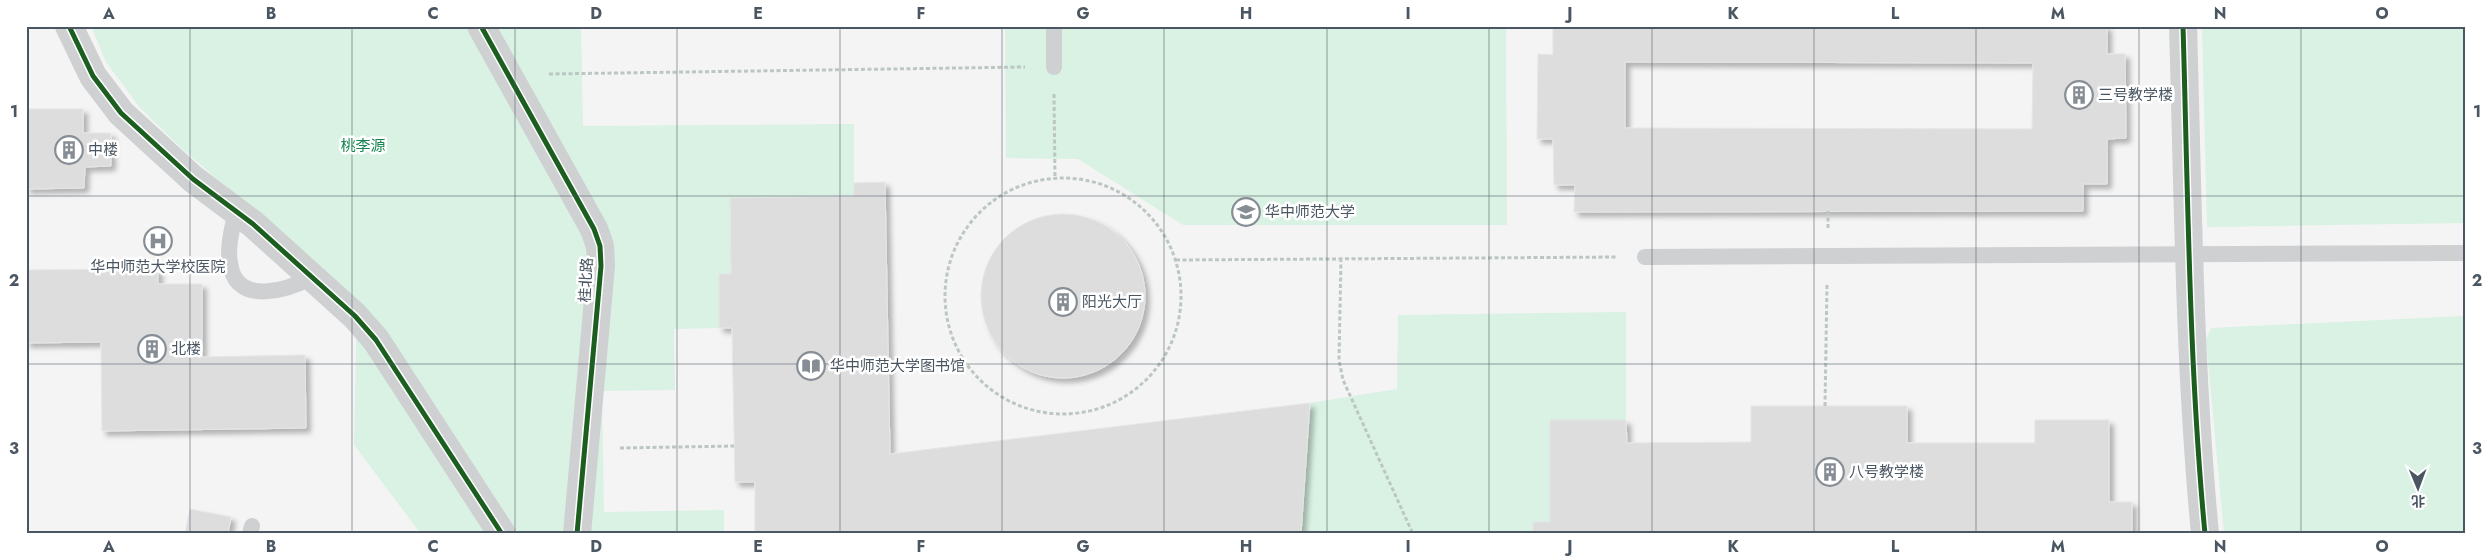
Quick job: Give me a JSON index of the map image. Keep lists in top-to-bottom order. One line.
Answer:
{"streets":{"street":["桂北路"]},"parks":["桃李源"],"places":{"building":["三号教学楼","中楼","阳光大厅","北楼","八号教学楼"],"school or university":["华中师范大学"],"hospital":["华中师范大学校医院"],"library":["华中师范大学图书馆"]},"north":"bottom","grid":{"columns":["A","B","C","D","E","F","G","H","I","J","K","L","M","N","O"],"rows":["1","2","3"]}}
